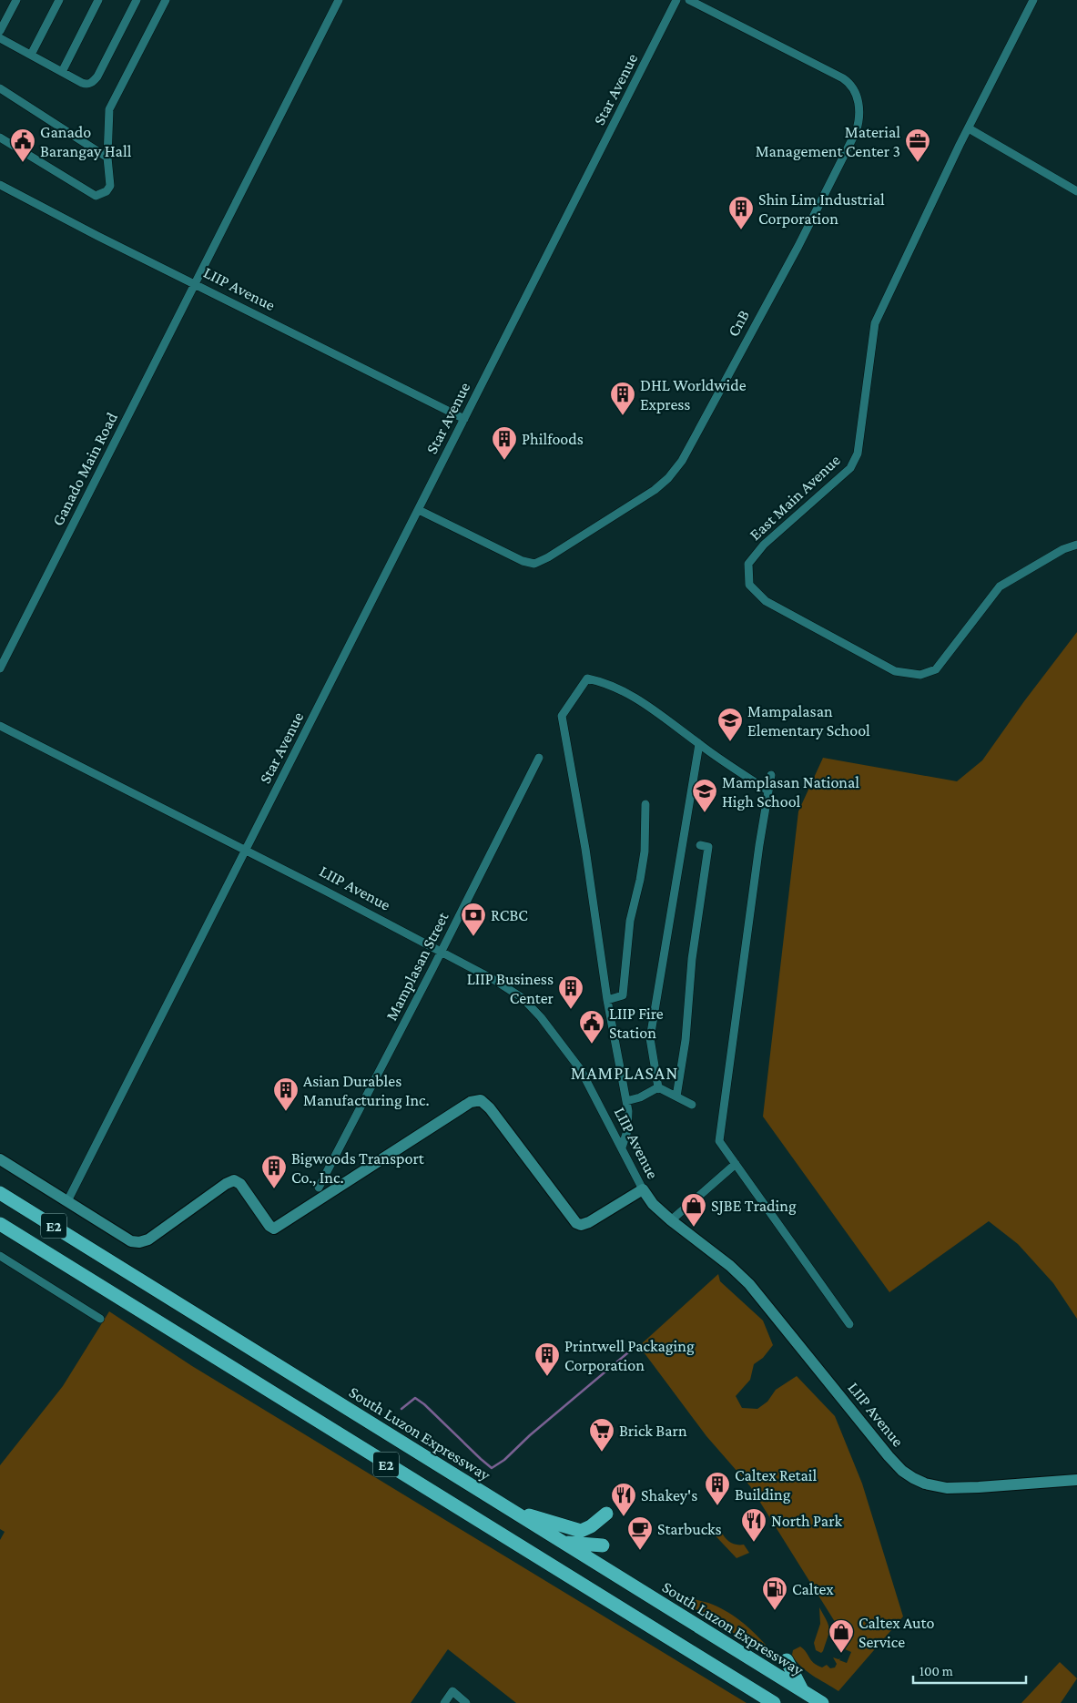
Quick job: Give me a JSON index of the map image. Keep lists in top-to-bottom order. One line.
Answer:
{"streets":{"highway":["E2","South Luzon Expressway"],"street":["Star Avenue","LIIP Avenue","CnB","Ganado Main Road","East Main Avenue","Mamplasan Street"]},"crossings":[["Star Avenue","LIIP Avenue"],["Star Avenue","CnB"],["LIIP Avenue","Ganado Main Road"],["LIIP Avenue","Mamplasan Street"]],"districts":["MAMPLASAN"],"places":{"public building":["Ganado Barangay Hall","LIIP Fire Station"],"office":["Material Management Center 3"],"building":["Shin Lim Industrial Corporation","DHL Worldwide Express","Philfoods","LIIP Business Center","Asian Durables Manufacturing Inc.","Bigwoods Transport Co., Inc.","Printwell Packaging Corporation","Caltex Retail Building"],"school or university":["Mampalasan Elementary School","Mamplasan National High School"],"bank":["RCBC"],"shop":["SJBE Trading","Caltex Auto Service"],"supermarket":["Brick Barn"],"restaurant":["Shakey's","North Park"],"cafe":["Starbucks"],"fuel station":["Caltex"]},"scale_bar":"100 m"}
